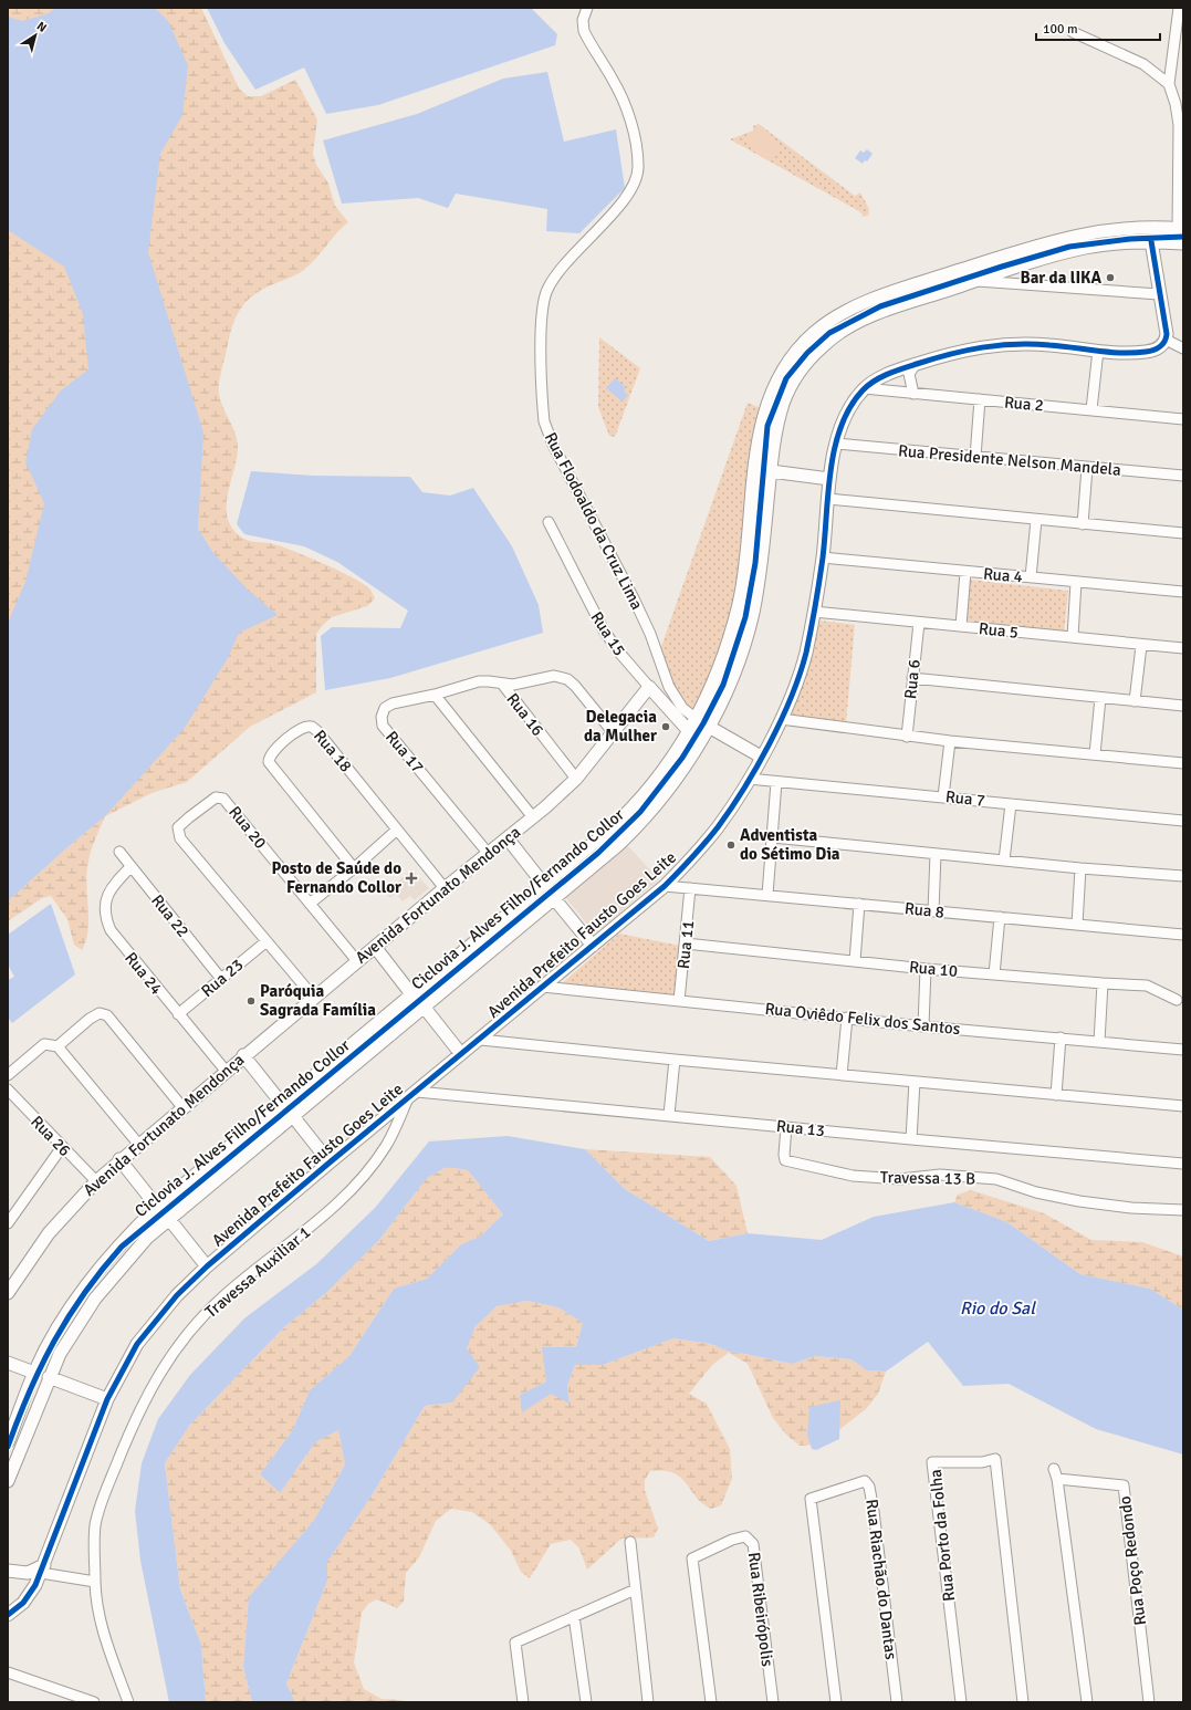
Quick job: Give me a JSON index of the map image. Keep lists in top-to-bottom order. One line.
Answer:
{"streets":{"street":["Rua 2","Rua Presidente Nelson Mandela","Rua Flodoaldo da Cruz Lima","Rua 4","Rua 5","Rua 15","Rua 6","Rua 16","Rua 18","Rua 17","Rua 7","Rua 20","Avenida Fortunato Mendonça","Rua 8","Rua 22","Avenida Prefeito Fausto Goes Leite","Rua 11","Rua 10","Rua 24","Rua 23","Rua Oviêdo Felix dos Santos","Rua 13","Rua 26","Travessa 13 B","Travessa Auxiliar 1","Rua Porto da Folha","Rua Poço Redondo","Rua Riachão do Dantas","Rua Ribeirópolis"],"cycle path":["Ciclovia J. Alves Filho/Fernando Collor"]},"crossings":[["Rua 2","Avenida Prefeito Fausto Goes Leite"],["Rua Presidente Nelson Mandela","Avenida Prefeito Fausto Goes Leite"],["Rua 4","Avenida Prefeito Fausto Goes Leite"],["Rua 5","Rua 6"],["Rua 5","Avenida Prefeito Fausto Goes Leite"],["Rua 15","Avenida Fortunato Mendonça"],["Rua 16","Rua 17"],["Rua 16","Avenida Fortunato Mendonça"],["Rua 18","Avenida Fortunato Mendonça"],["Rua 17","Avenida Fortunato Mendonça"],["Rua 7","Avenida Prefeito Fausto Goes Leite"],["Rua 20","Avenida Fortunato Mendonça"],["Rua 20","Rua 23"],["Avenida Fortunato Mendonça","Rua 24"],["Avenida Fortunato Mendonça","Rua 26"],["Rua 8","Avenida Prefeito Fausto Goes Leite"],["Rua 8","Rua 11"],["Rua 22","Rua 24"],["Rua 22","Rua 23"],["Avenida Prefeito Fausto Goes Leite","Rua Oviêdo Felix dos Santos"],["Avenida Prefeito Fausto Goes Leite","Rua 13"],["Avenida Prefeito Fausto Goes Leite","Travessa Auxiliar 1"],["Rua 11","Rua 10"],["Rua 11","Rua Oviêdo Felix dos Santos"],["Rua 24","Rua 23"],["Rua 13","Travessa 13 B"]],"water":["Rio do Sal"],"places":{"other":["Bar da lIKA","Delegacia da Mulher","Adventista do Sétimo Dia","Paróquia Sagrada Família"],"health":["Posto de Saúde do Fernando Collor"]},"scale_bar":"100 m","north":"top right"}
